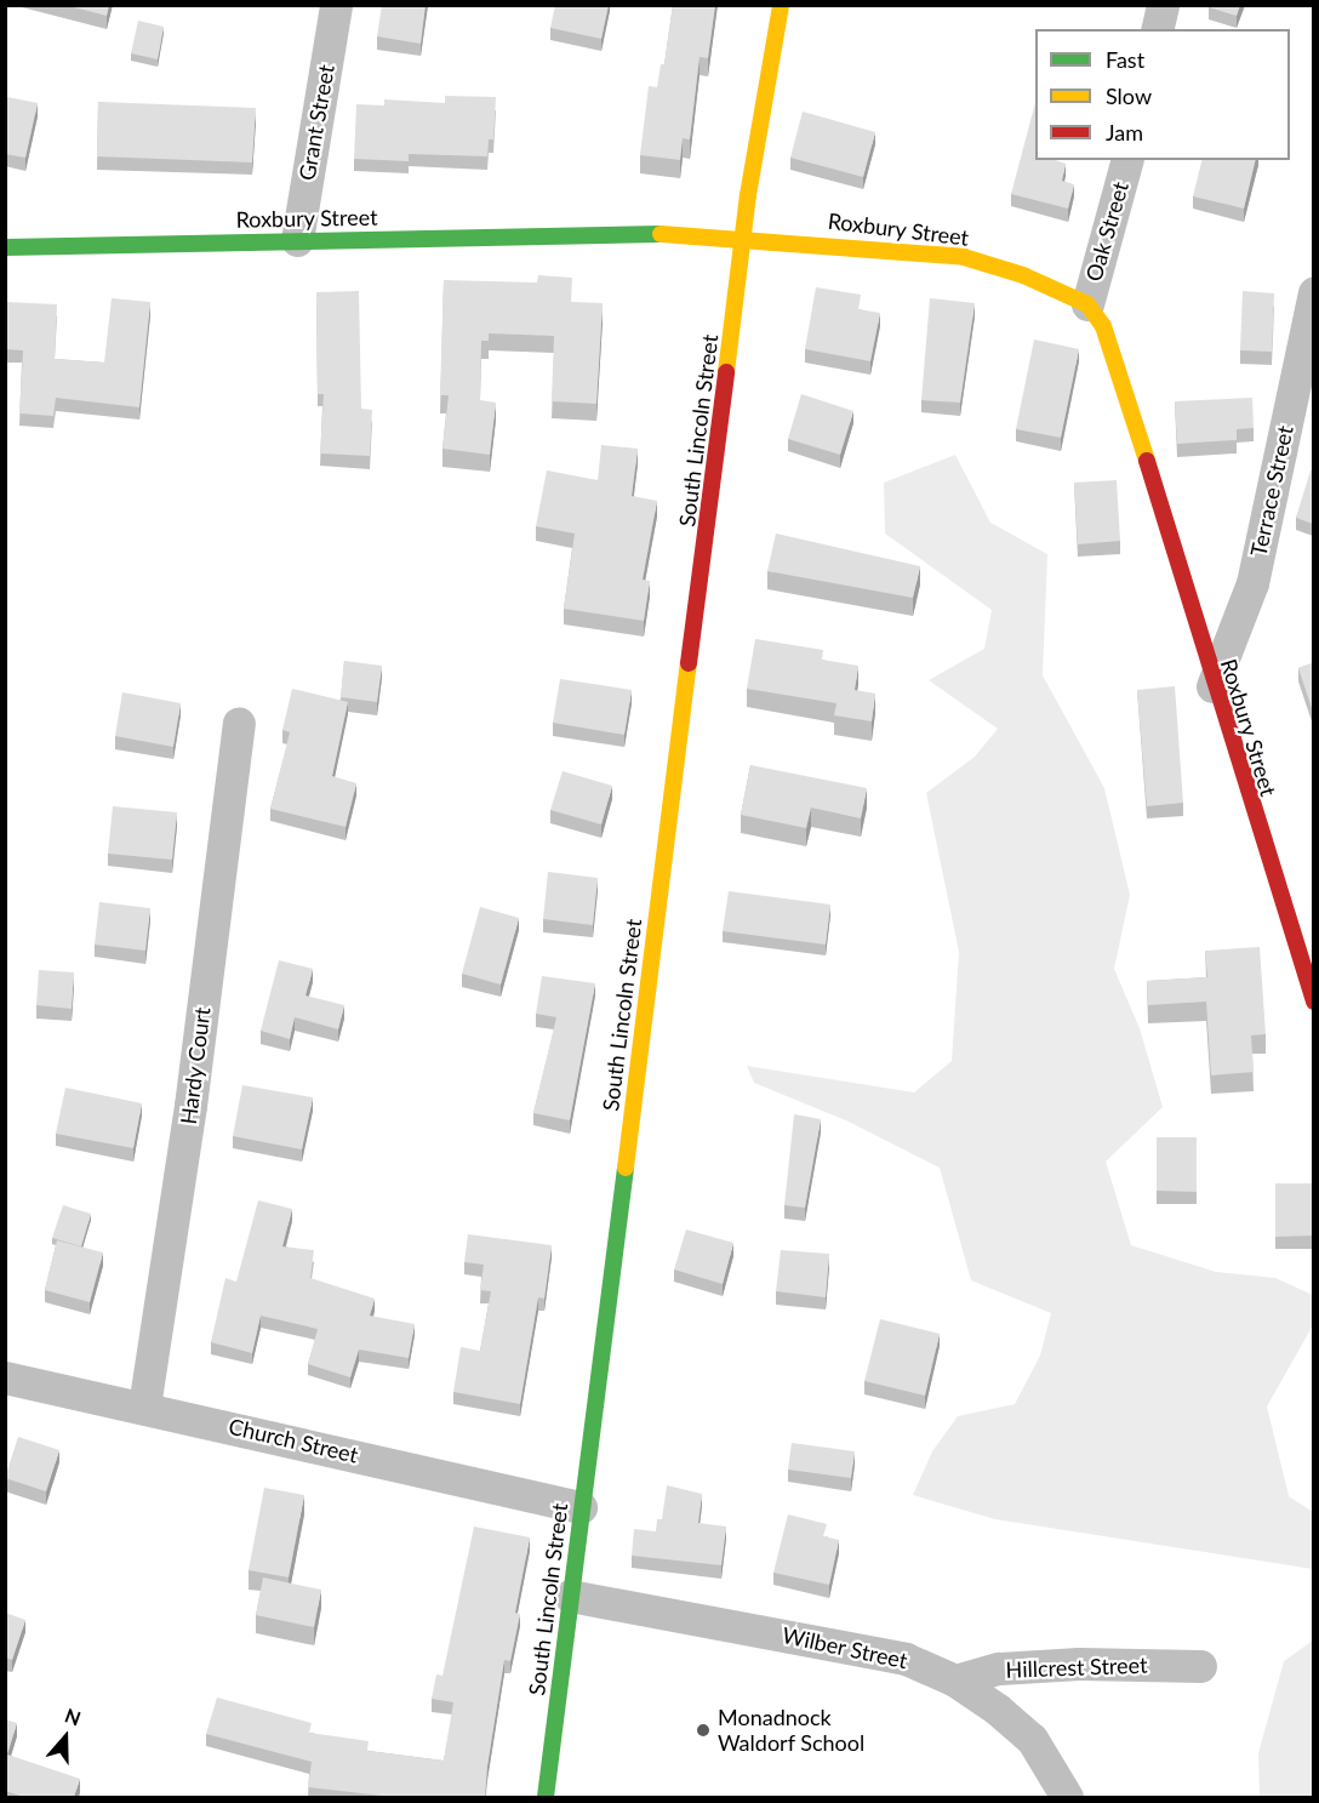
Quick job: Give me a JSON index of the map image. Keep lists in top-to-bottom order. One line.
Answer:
{"streets":{"street":["Grant Street","Roxbury Street","Oak Street","South Lincoln Street","Terrace Street","Hardy Court","Church Street","Wilber Street","Hillcrest Street"]},"crossings":[["Grant Street","Roxbury Street"],["Roxbury Street","Oak Street"],["Roxbury Street","South Lincoln Street"],["Roxbury Street","Terrace Street"],["South Lincoln Street","Church Street"],["South Lincoln Street","Wilber Street"],["Hardy Court","Church Street"],["Wilber Street","Hillcrest Street"]],"places":["Monadnock Waldorf School"],"legend":["Fast","Slow","Jam"],"north":"top"}
